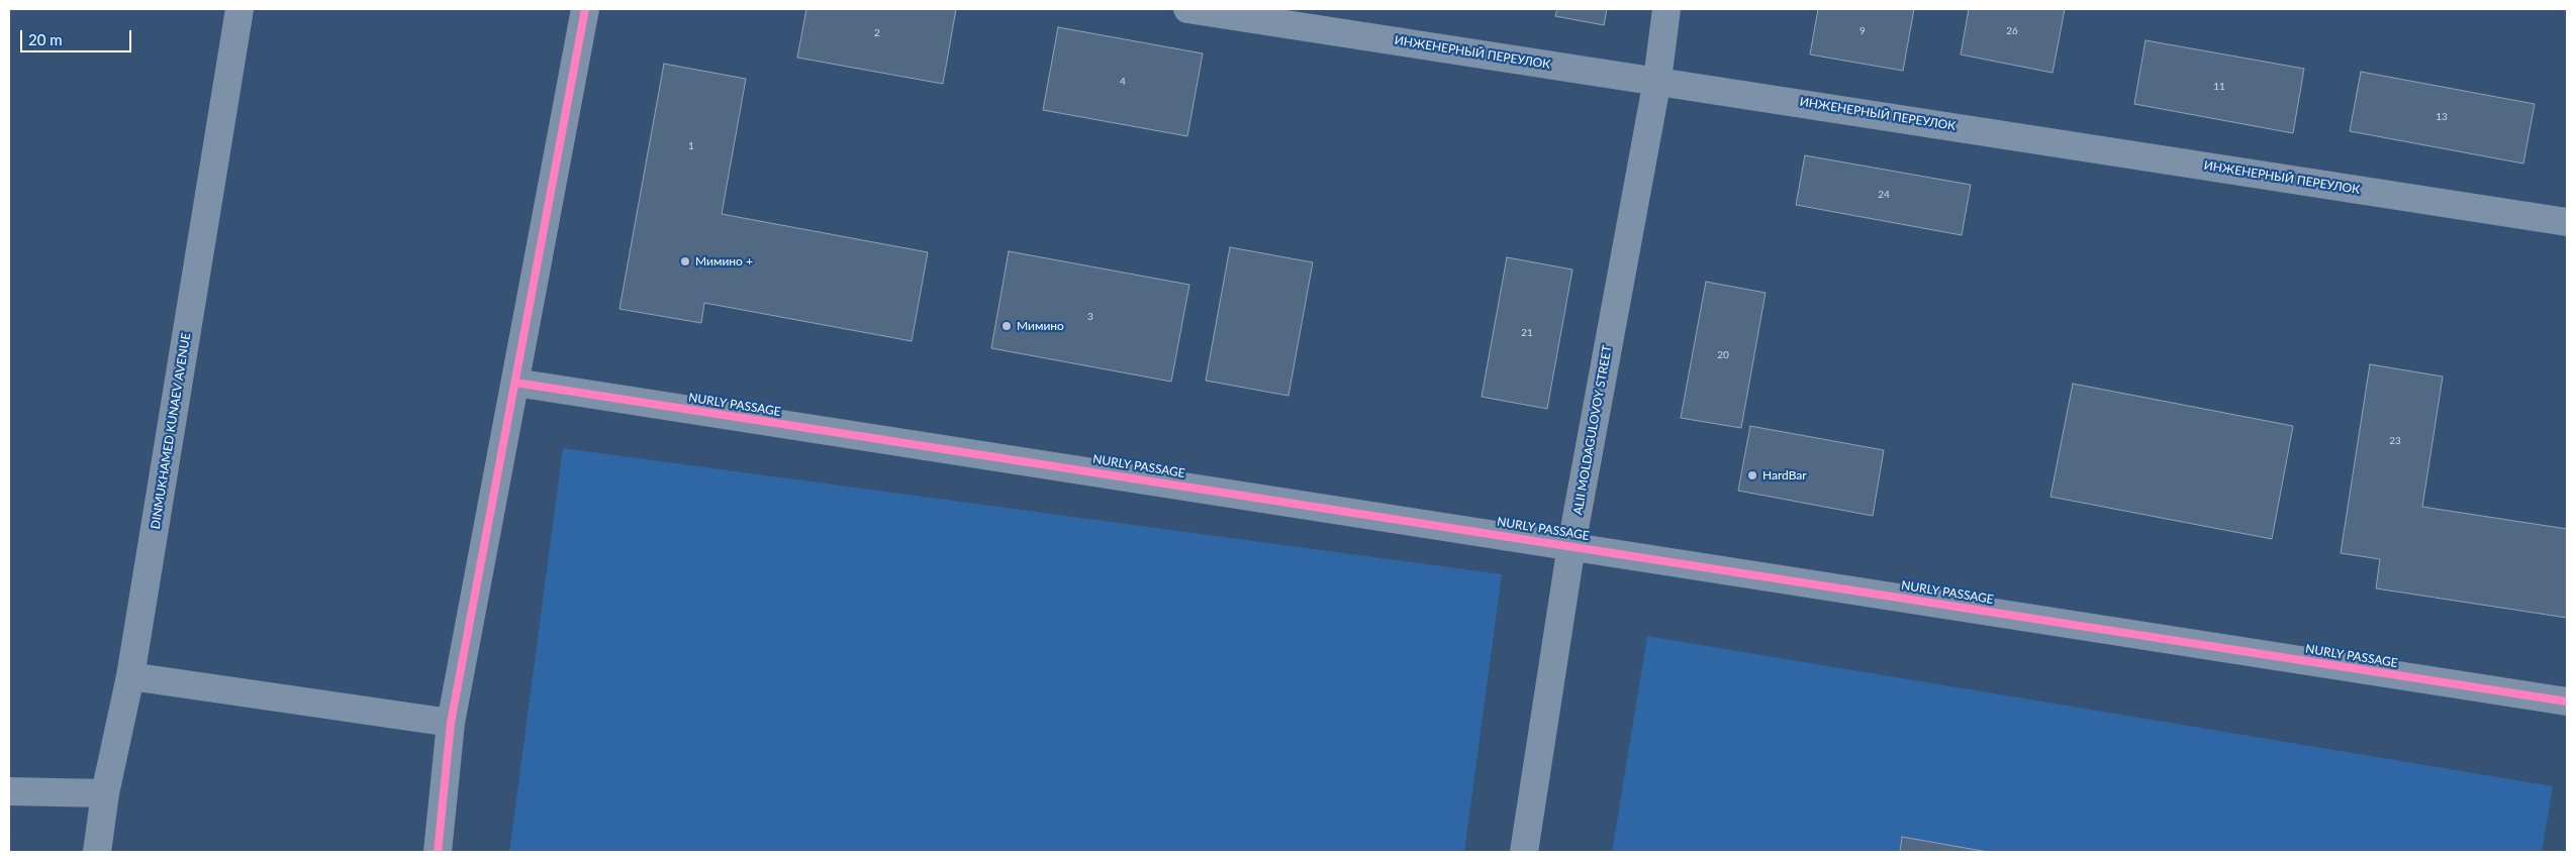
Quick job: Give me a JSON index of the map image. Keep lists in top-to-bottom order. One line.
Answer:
{"streets":{"street":["ИНЖЕНЕРНЫЙ ПЕРЕУЛОК","NURLY PASSAGE","ALII MOLDAGULOVOY STREET","DINMUKHAMED KUNAEV AVENUE"]},"crossings":[["ИНЖЕНЕРНЫЙ ПЕРЕУЛОК","ALII MOLDAGULOVOY STREET"],["NURLY PASSAGE","ALII MOLDAGULOVOY STREET"]],"places":["Мимино +","Мимино","HardBar"],"house_numbers":["9","26","2","4","11","13","1","24","3","21","20","23"],"scale_bar":"20 m"}
